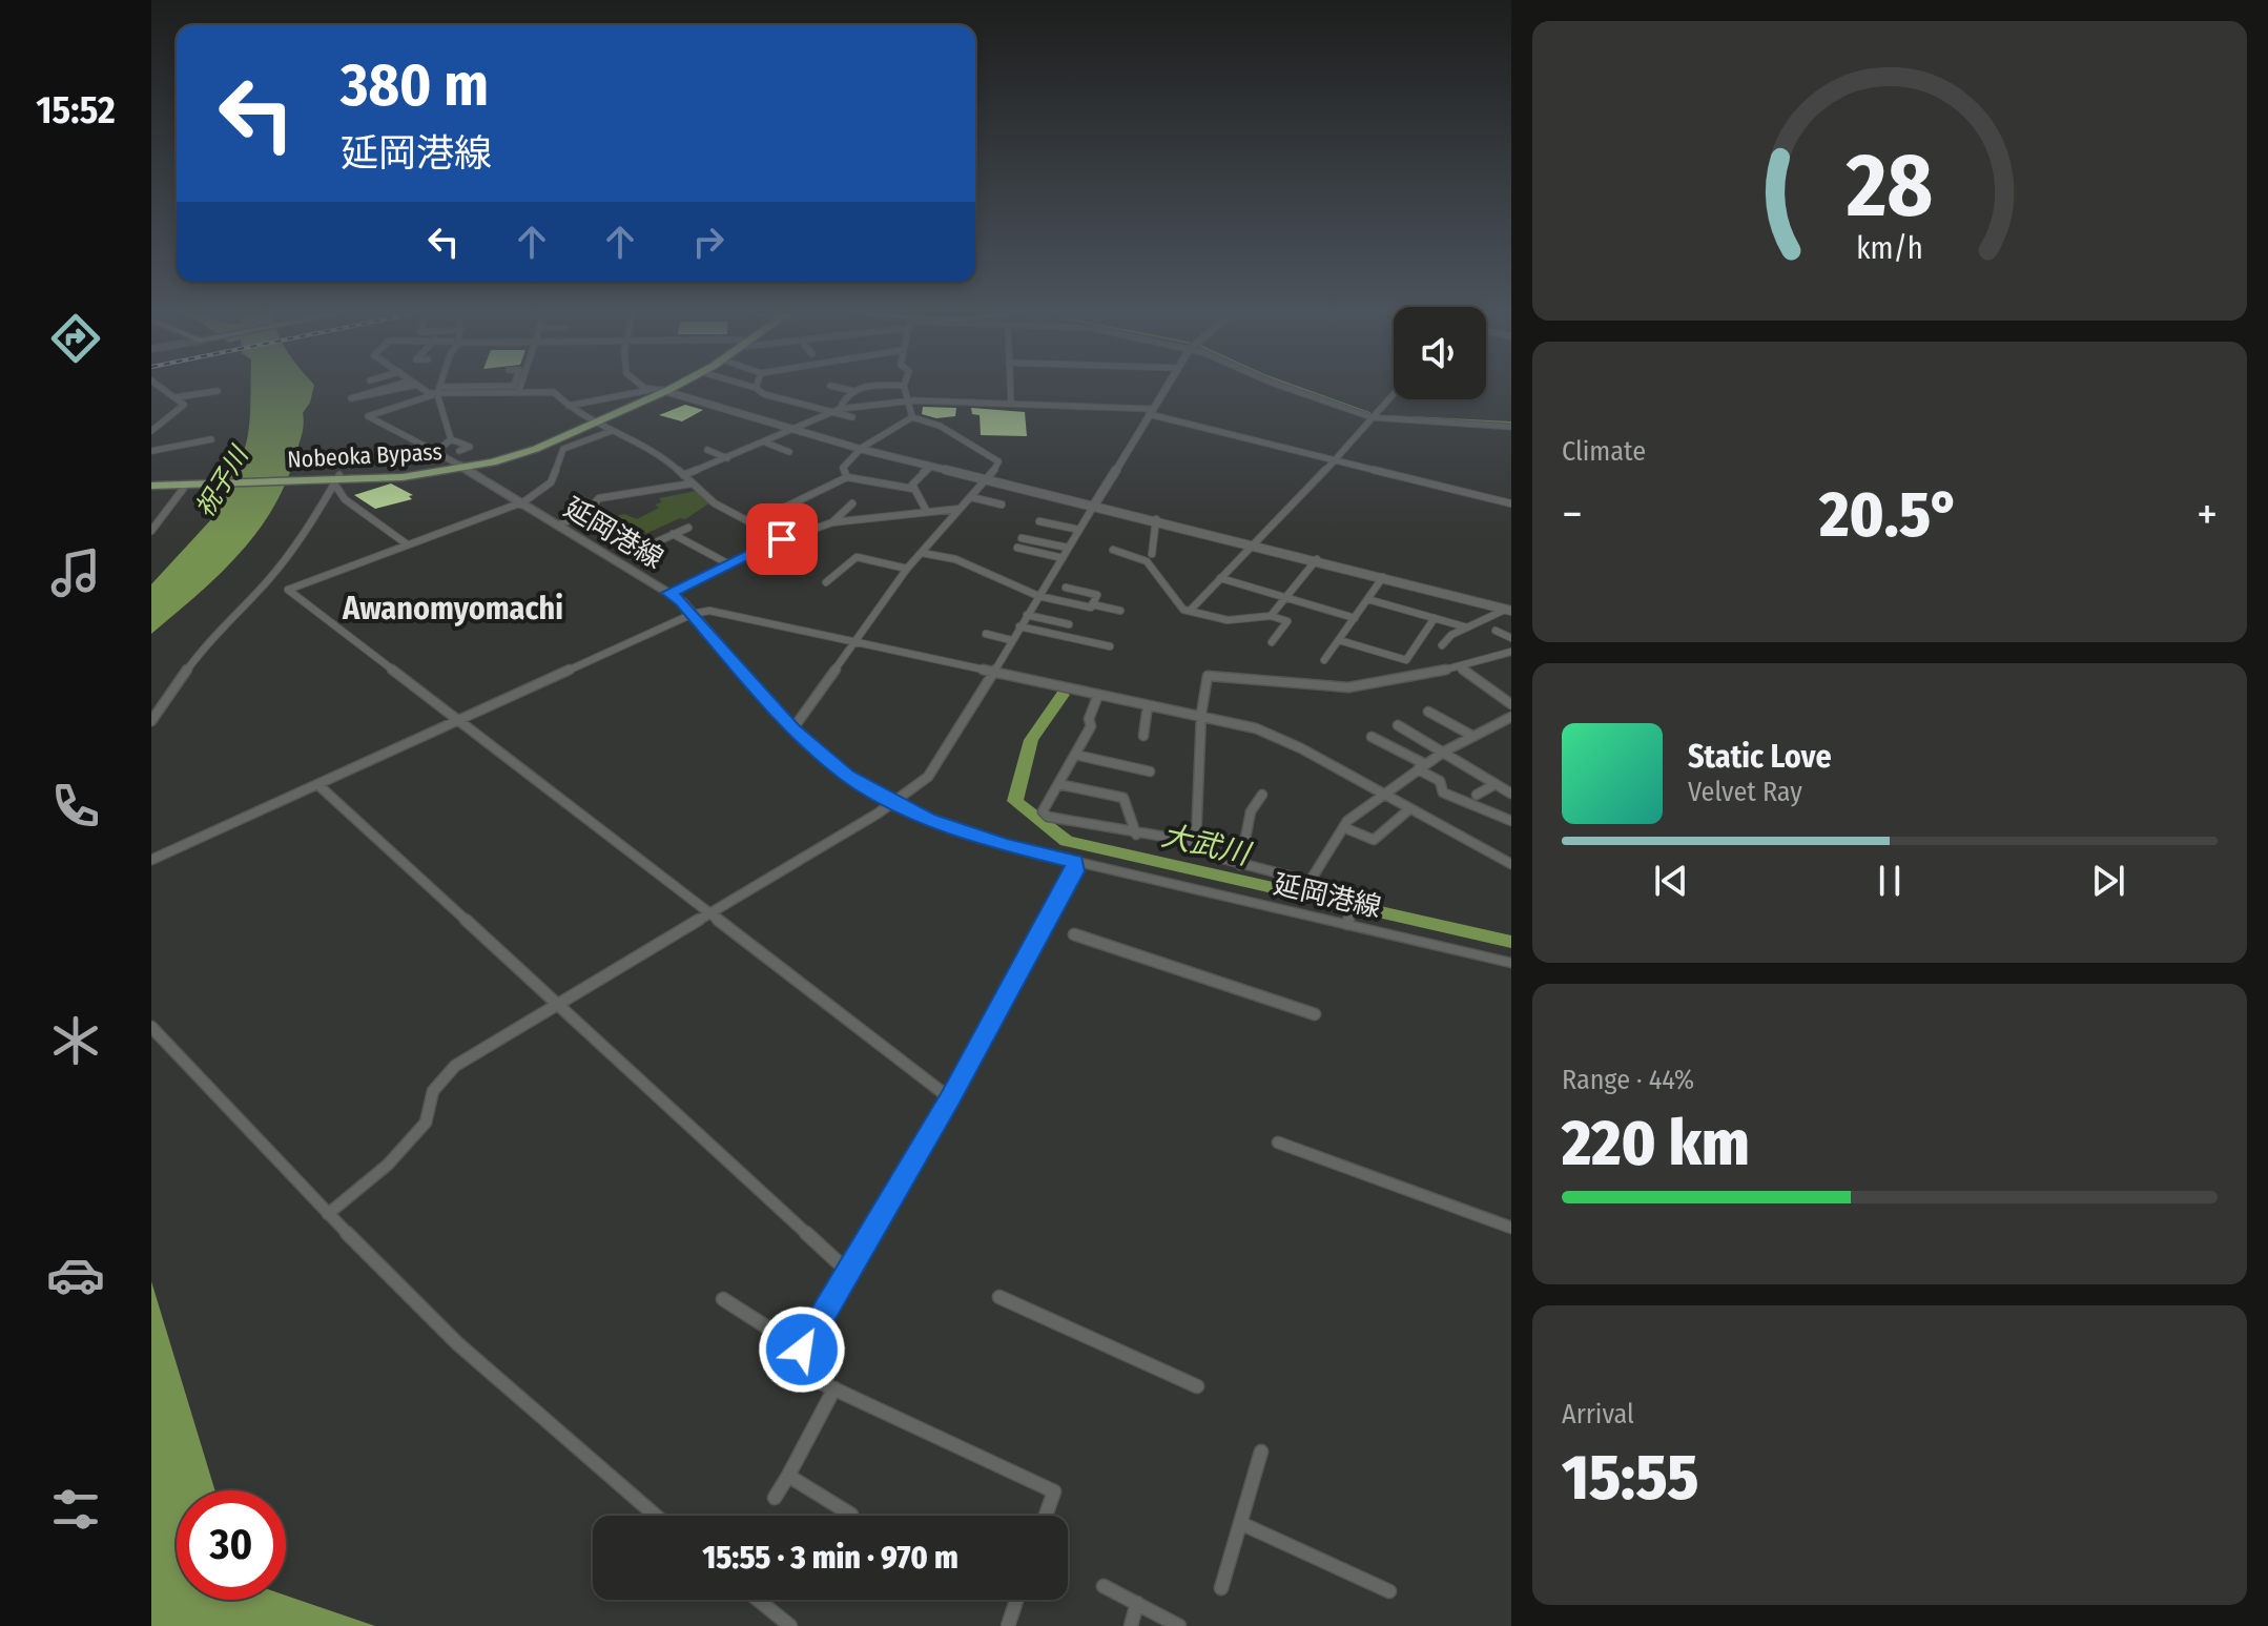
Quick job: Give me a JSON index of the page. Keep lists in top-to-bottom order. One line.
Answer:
{"streets":{"highway":["Nobeoka Bypass"],"main road":["延岡港線"]},"crossings":[["Nobeoka Bypass","延岡港線"]],"districts":["Awanomyomachi"],"water":["祝子川","大武川"],"page":{"tabs":"15:52","turn":["380 m","延岡港線"],"tile":["Climate",["Range · 44%","220 km"],["Arrival","15:55"]],"heat":["−","20.5°","+"],"song":["Static Love","Velvet Ray"],"limit":"30","trip":"15:55 · 3 min · 970 m","gauge":["28","km/h"]}}
